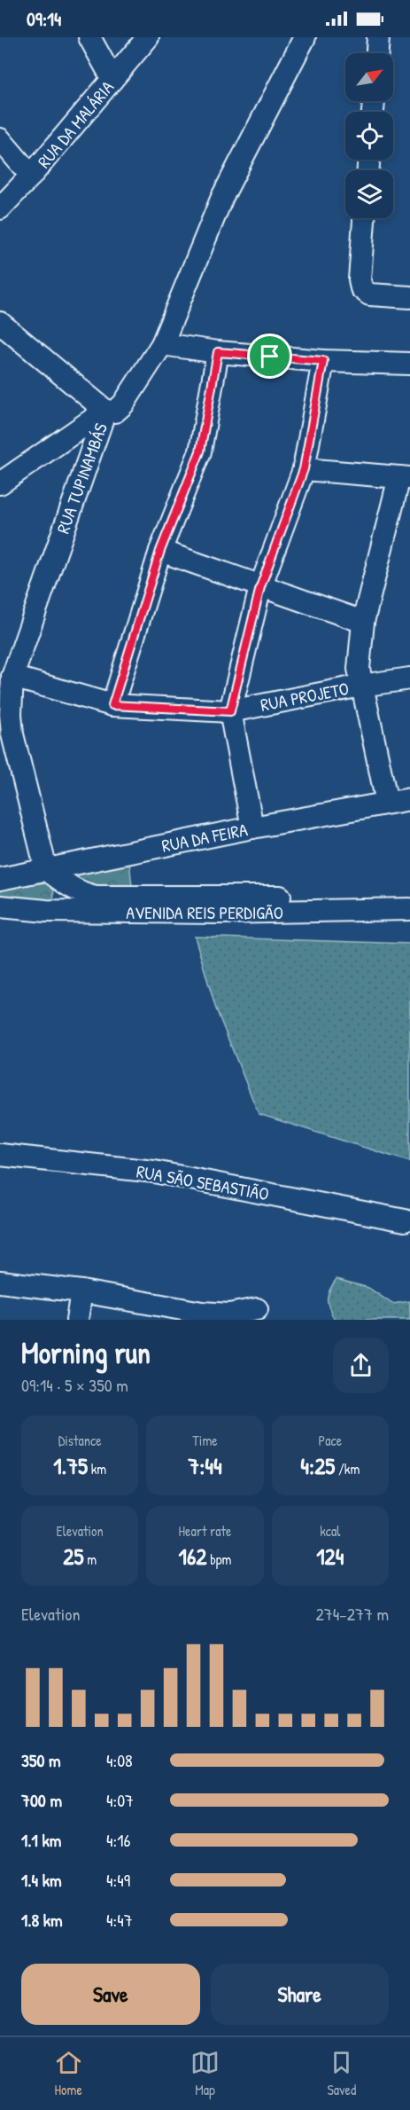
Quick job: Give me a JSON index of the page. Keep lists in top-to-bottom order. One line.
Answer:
{"streets":{"street":["RUA DA MALÁRIA","RUA TUPINAMBÁS","RUA PROJETO","RUA DA FEIRA","AVENIDA REIS PERDIGÃO","RUA SÃO SEBASTIÃO"]},"crossings":[["RUA TUPINAMBÁS","RUA PROJETO"],["RUA TUPINAMBÁS","RUA DA FEIRA"],["RUA TUPINAMBÁS","AVENIDA REIS PERDIGÃO"],["RUA DA FEIRA","AVENIDA REIS PERDIGÃO"]],"north":"top right","page":{"status":"09:14","heading":["Morning run","09:14 · 5 × 350 m"],"stats":[["Distance","1.75 km"],["Time","7:44"],["Pace","4:25 /km"],["Elevation","25 m"],["Heart rate","162 bpm"],["kcal","124"]],"chart":["Elevation","274–277 m"],"list":[{"name":"350 m","note":"4:08"},{"name":"700 m","note":"4:07"},{"name":"1.1 km","note":"4:16"},{"name":"1.4 km","note":"4:49"},{"name":"1.8 km","note":"4:47"}],"buttons":["Save","Share"],"tabs":["Home","Map","Saved"]}}
